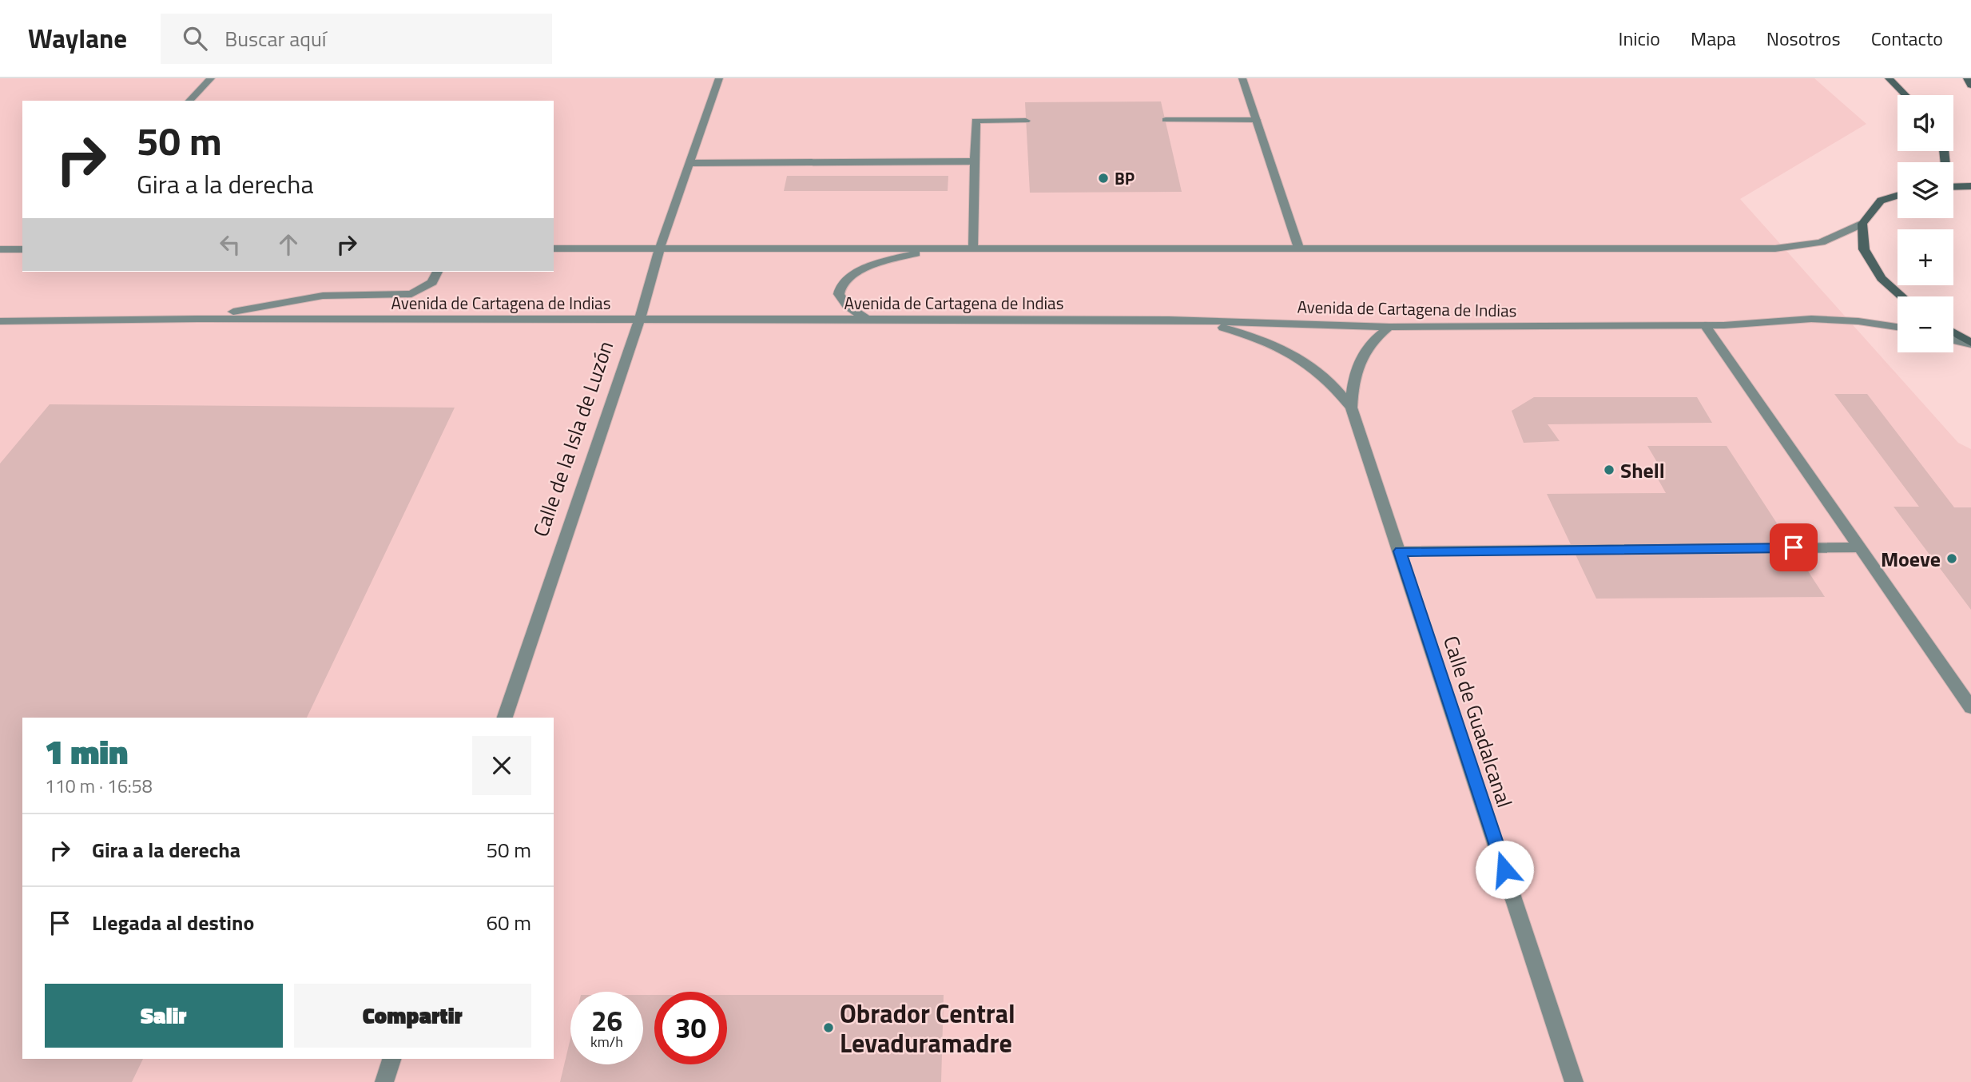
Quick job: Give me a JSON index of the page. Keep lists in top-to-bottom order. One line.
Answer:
{"streets":{"street":["Avenida de Cartagena de Indias","Calle de la Isla de Luzón","Calle de Guadalcanal"]},"crossings":[["Avenida de Cartagena de Indias","Calle de la Isla de Luzón"],["Avenida de Cartagena de Indias","Calle de Guadalcanal"]],"places":["BP","Shell","Moeve","Obrador Central Levaduramadre"],"page":{"header":"Waylane","search":"Buscar aquí","nav":["Inicio","Mapa","Nosotros","Contacto"],"map_buttons":["+","−"],"turn":["50 m","Gira a la derecha"],"heading":["1 min","110 m · 16:58"],"list":[{"name":"Gira a la derecha","value":"50 m"},{"name":"Llegada al destino","value":"60 m"}],"buttons":["Salir","Compartir"],"speed":"26 km/h","limit":"30"}}
